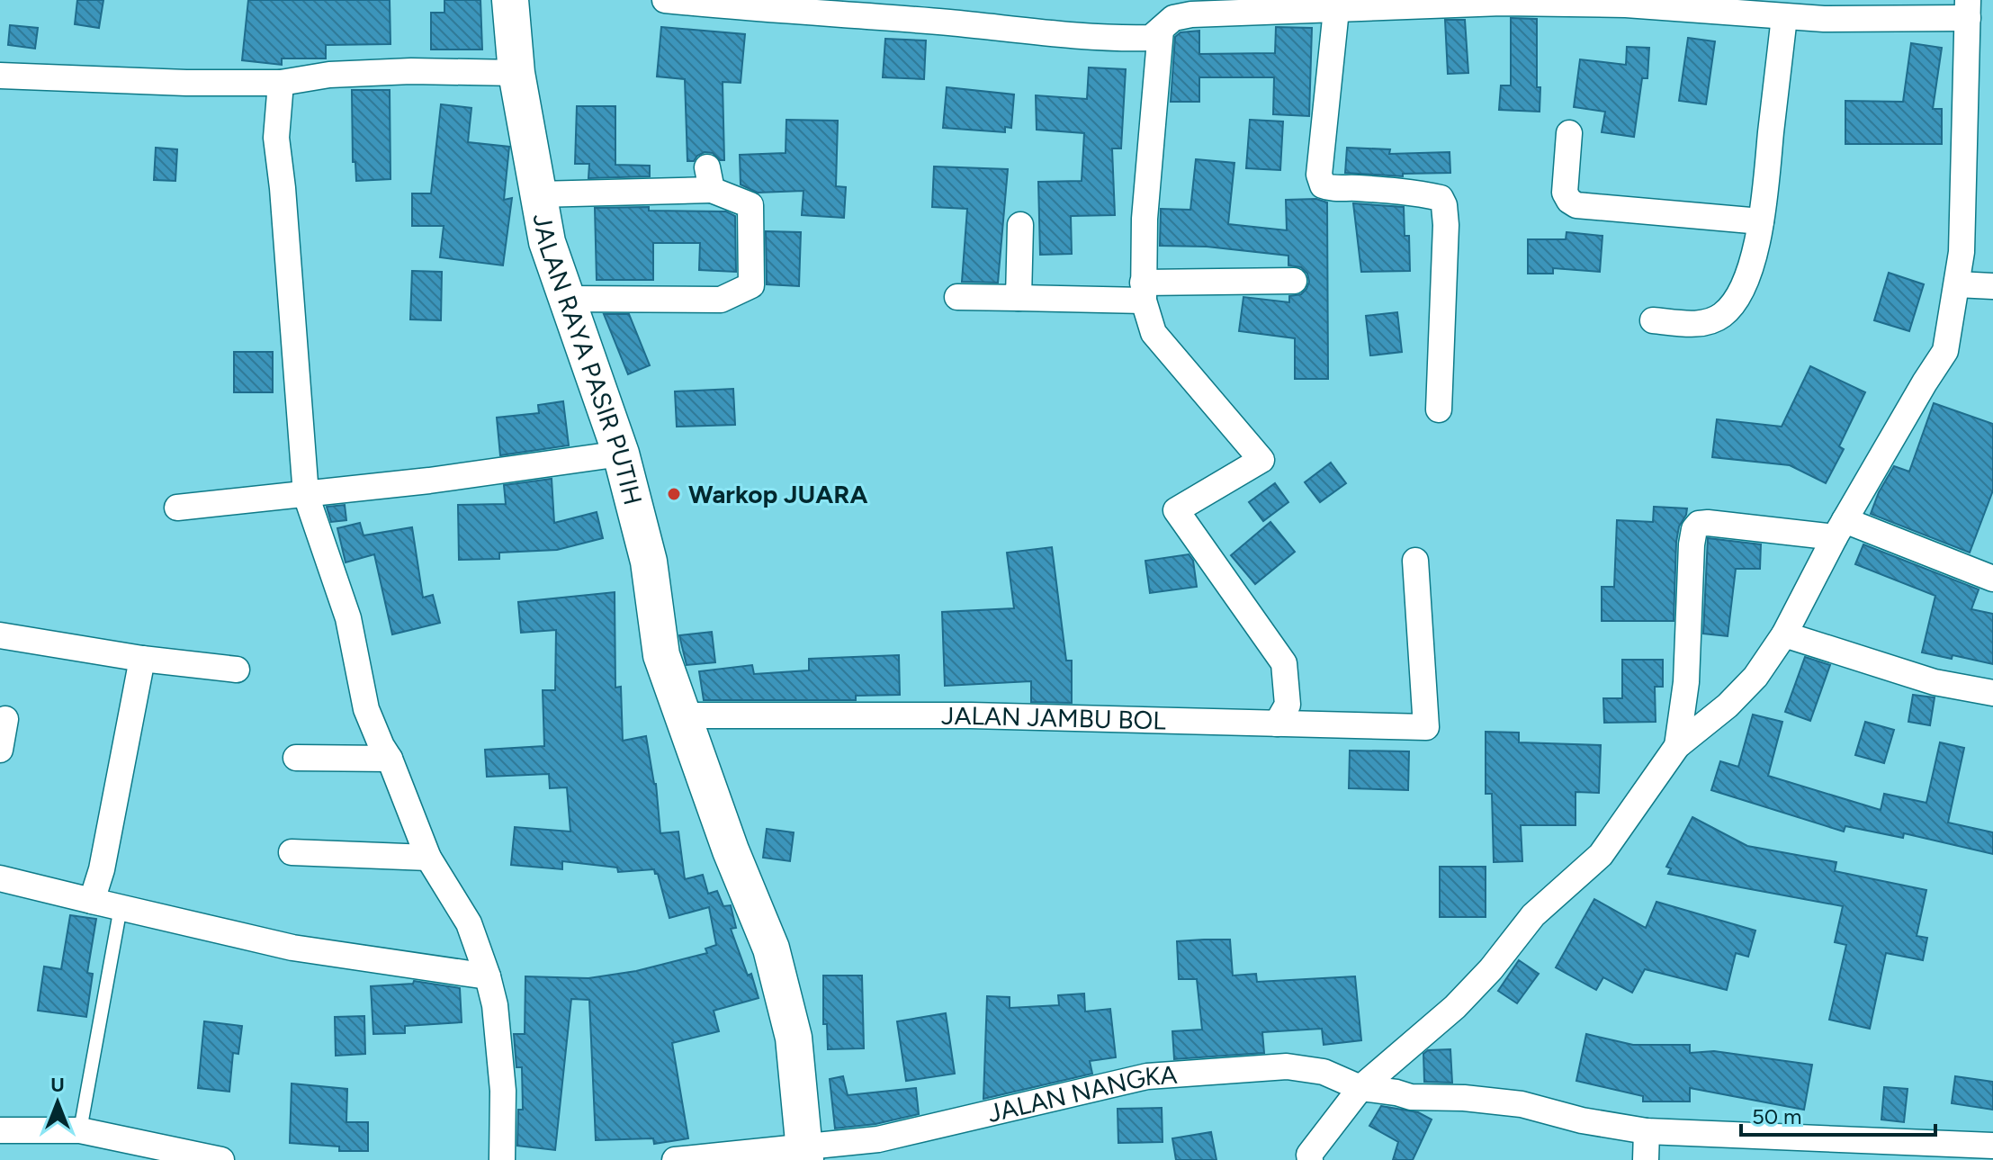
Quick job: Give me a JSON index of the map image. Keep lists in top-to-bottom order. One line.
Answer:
{"streets":{"street":["JALAN RAYA PASIR PUTIH","JALAN JAMBU BOL","JALAN NANGKA"]},"crossings":[["JALAN RAYA PASIR PUTIH","JALAN JAMBU BOL"],["JALAN RAYA PASIR PUTIH","JALAN NANGKA"]],"places":["Warkop JUARA"],"scale_bar":"50 m","north":"top"}
